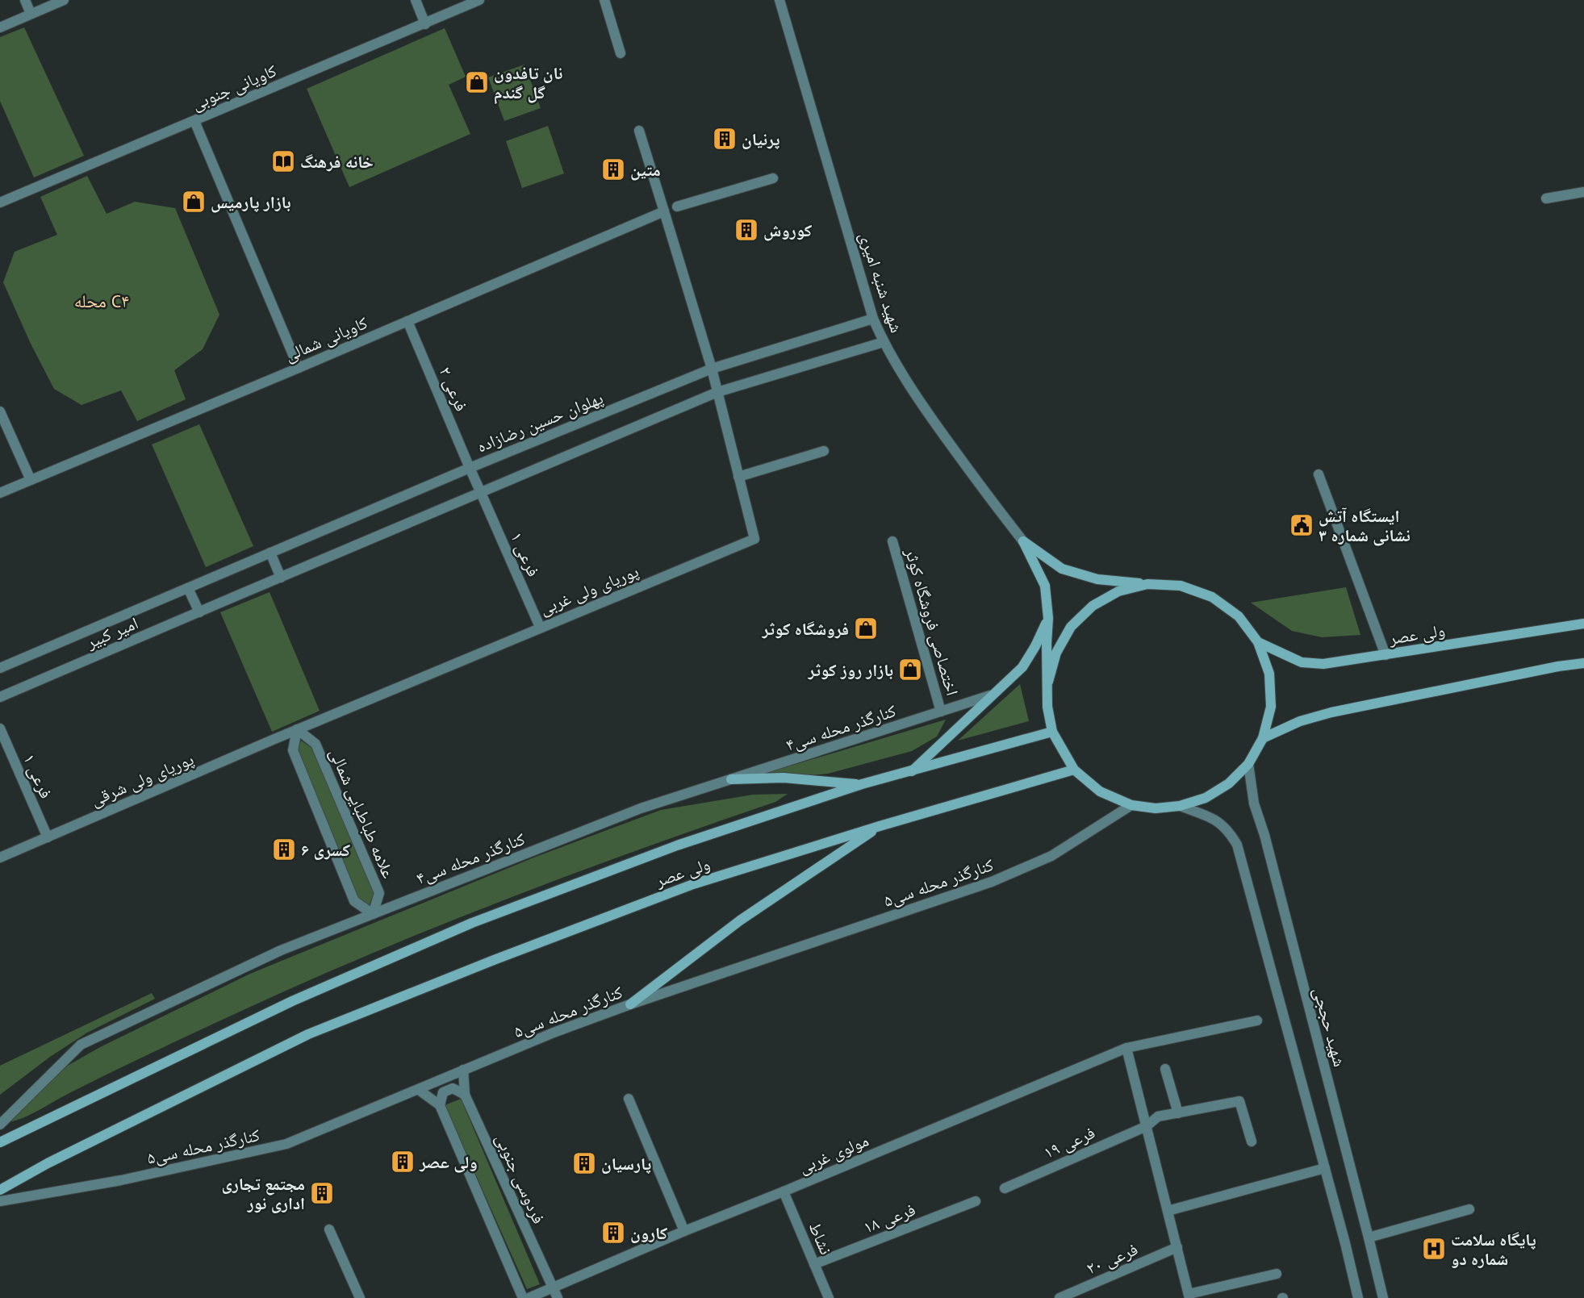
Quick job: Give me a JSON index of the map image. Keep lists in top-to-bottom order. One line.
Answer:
{"streets":{"main road":["ولی عصر"],"street":["کاویانی جنوبی","شهید شنبه امیری","کاویانی شمالی","فرعی ۲","پهلوان حسین رضازاده","فرعی ۱","پوریای ولی غربی","اختصاصی فروشگاه کوثر","امیر کبیر","کنارگذر محله سی۴","پوریای ولی شرقی","علامه طباطبایی شمالی","کنارگذر محله سی۵","شهید حججی","فرعی ۱۹","مولوی غربی","فردوسی جنوبی","فرعی ۱۸","نشاط","فرعی ۲۰"]},"crossings":[["شهید شنبه امیری","پهلوان حسین رضازاده"],["کاویانی شمالی","فرعی ۲"],["کاویانی شمالی","پوریای ولی غربی"],["فرعی ۲","پهلوان حسین رضازاده"],["فرعی ۲","فرعی ۱"],["پهلوان حسین رضازاده","پوریای ولی غربی"],["پهلوان حسین رضازاده","امیر کبیر"],["فرعی ۱","پوریای ولی غربی"],["فرعی ۱","پوریای ولی شرقی"],["پوریای ولی غربی","پوریای ولی شرقی"],["پوریای ولی غربی","علامه طباطبایی شمالی"],["اختصاصی فروشگاه کوثر","کنارگذر محله سی۴"],["کنارگذر محله سی۴","علامه طباطبایی شمالی"],["پوریای ولی شرقی","علامه طباطبایی شمالی"],["کنارگذر محله سی۵","فردوسی جنوبی"],["مولوی غربی","فردوسی جنوبی"],["مولوی غربی","نشاط"],["فرعی ۱۸","نشاط"]],"districts":["محله C۴"],"places":{"shop":["نان تافدون گل گندم","بازار پارمیس","فروشگاه کوثر","بازار روز کوثر"],"building":["پرنیان","متین","کوروش","کسری ۶","ولی عصر","پارسیان","مجتمع تجاری اداری نور","کارون"],"library":["خانه فرهنگ"],"public building":["ایستگاه آتش نشانی شماره ۳"],"hospital":["پایگاه سلامت شماره دو"]}}
